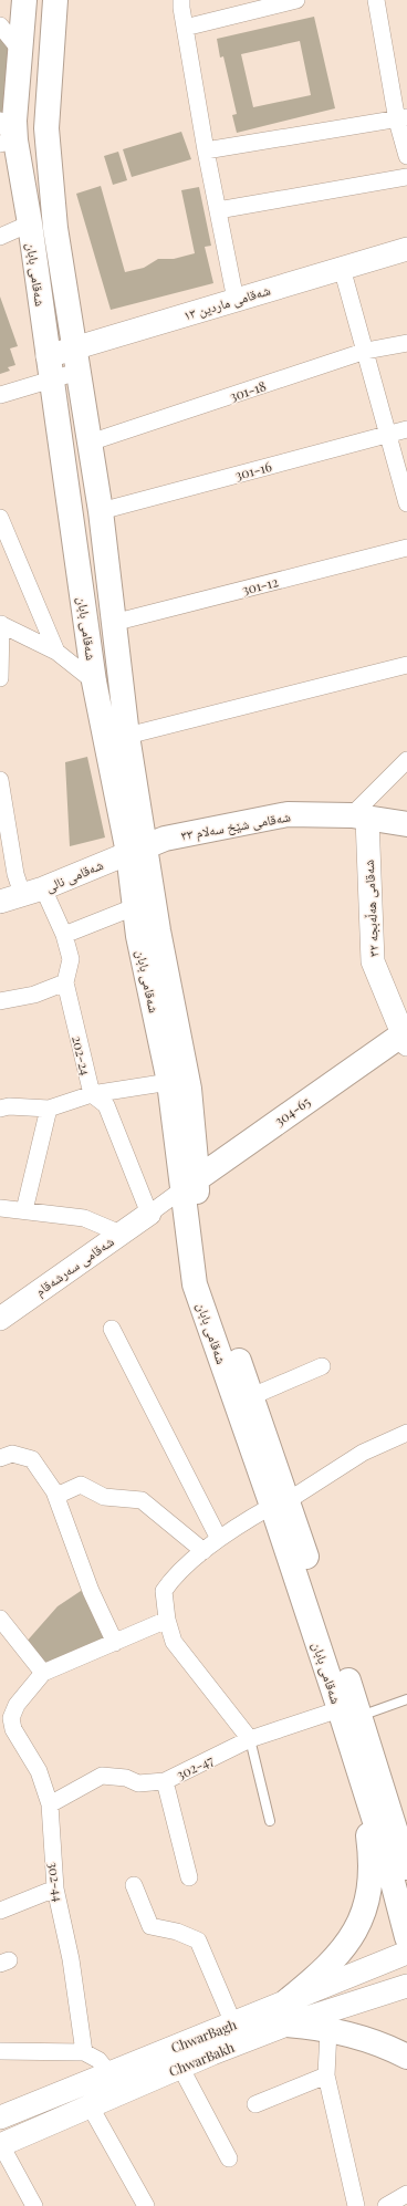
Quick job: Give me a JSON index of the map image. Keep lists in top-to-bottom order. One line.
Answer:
{"streets":{"main road":["شەقامی بابان","شەقامی ماردین ١٣","شەقامی شێخ سەلام ٣٣","شەقامی نالی","شەقامی هەڵەبجە ٣٢","304-65","شەقامی سەرشەقام","ChwarBagh","ChwarBakh"],"street":["301-18","301-16","301-12","202-24","302-47","302-44"]},"crossings":[["شەقامی بابان","شەقامی ماردین ١٣"],["شەقامی بابان","شەقامی شێخ سەلام ٣٣"],["شەقامی بابان","شەقامی نالی"],["شەقامی بابان","304-65"],["شەقامی بابان","302-47"],["شەقامی شێخ سەلام ٣٣","شەقامی نالی"],["شەقامی شێخ سەلام ٣٣","شەقامی هەڵەبجە ٣٢"],["شەقامی نالی","202-24"],["شەقامی هەڵەبجە ٣٢","304-65"],["302-47","302-44"]]}
